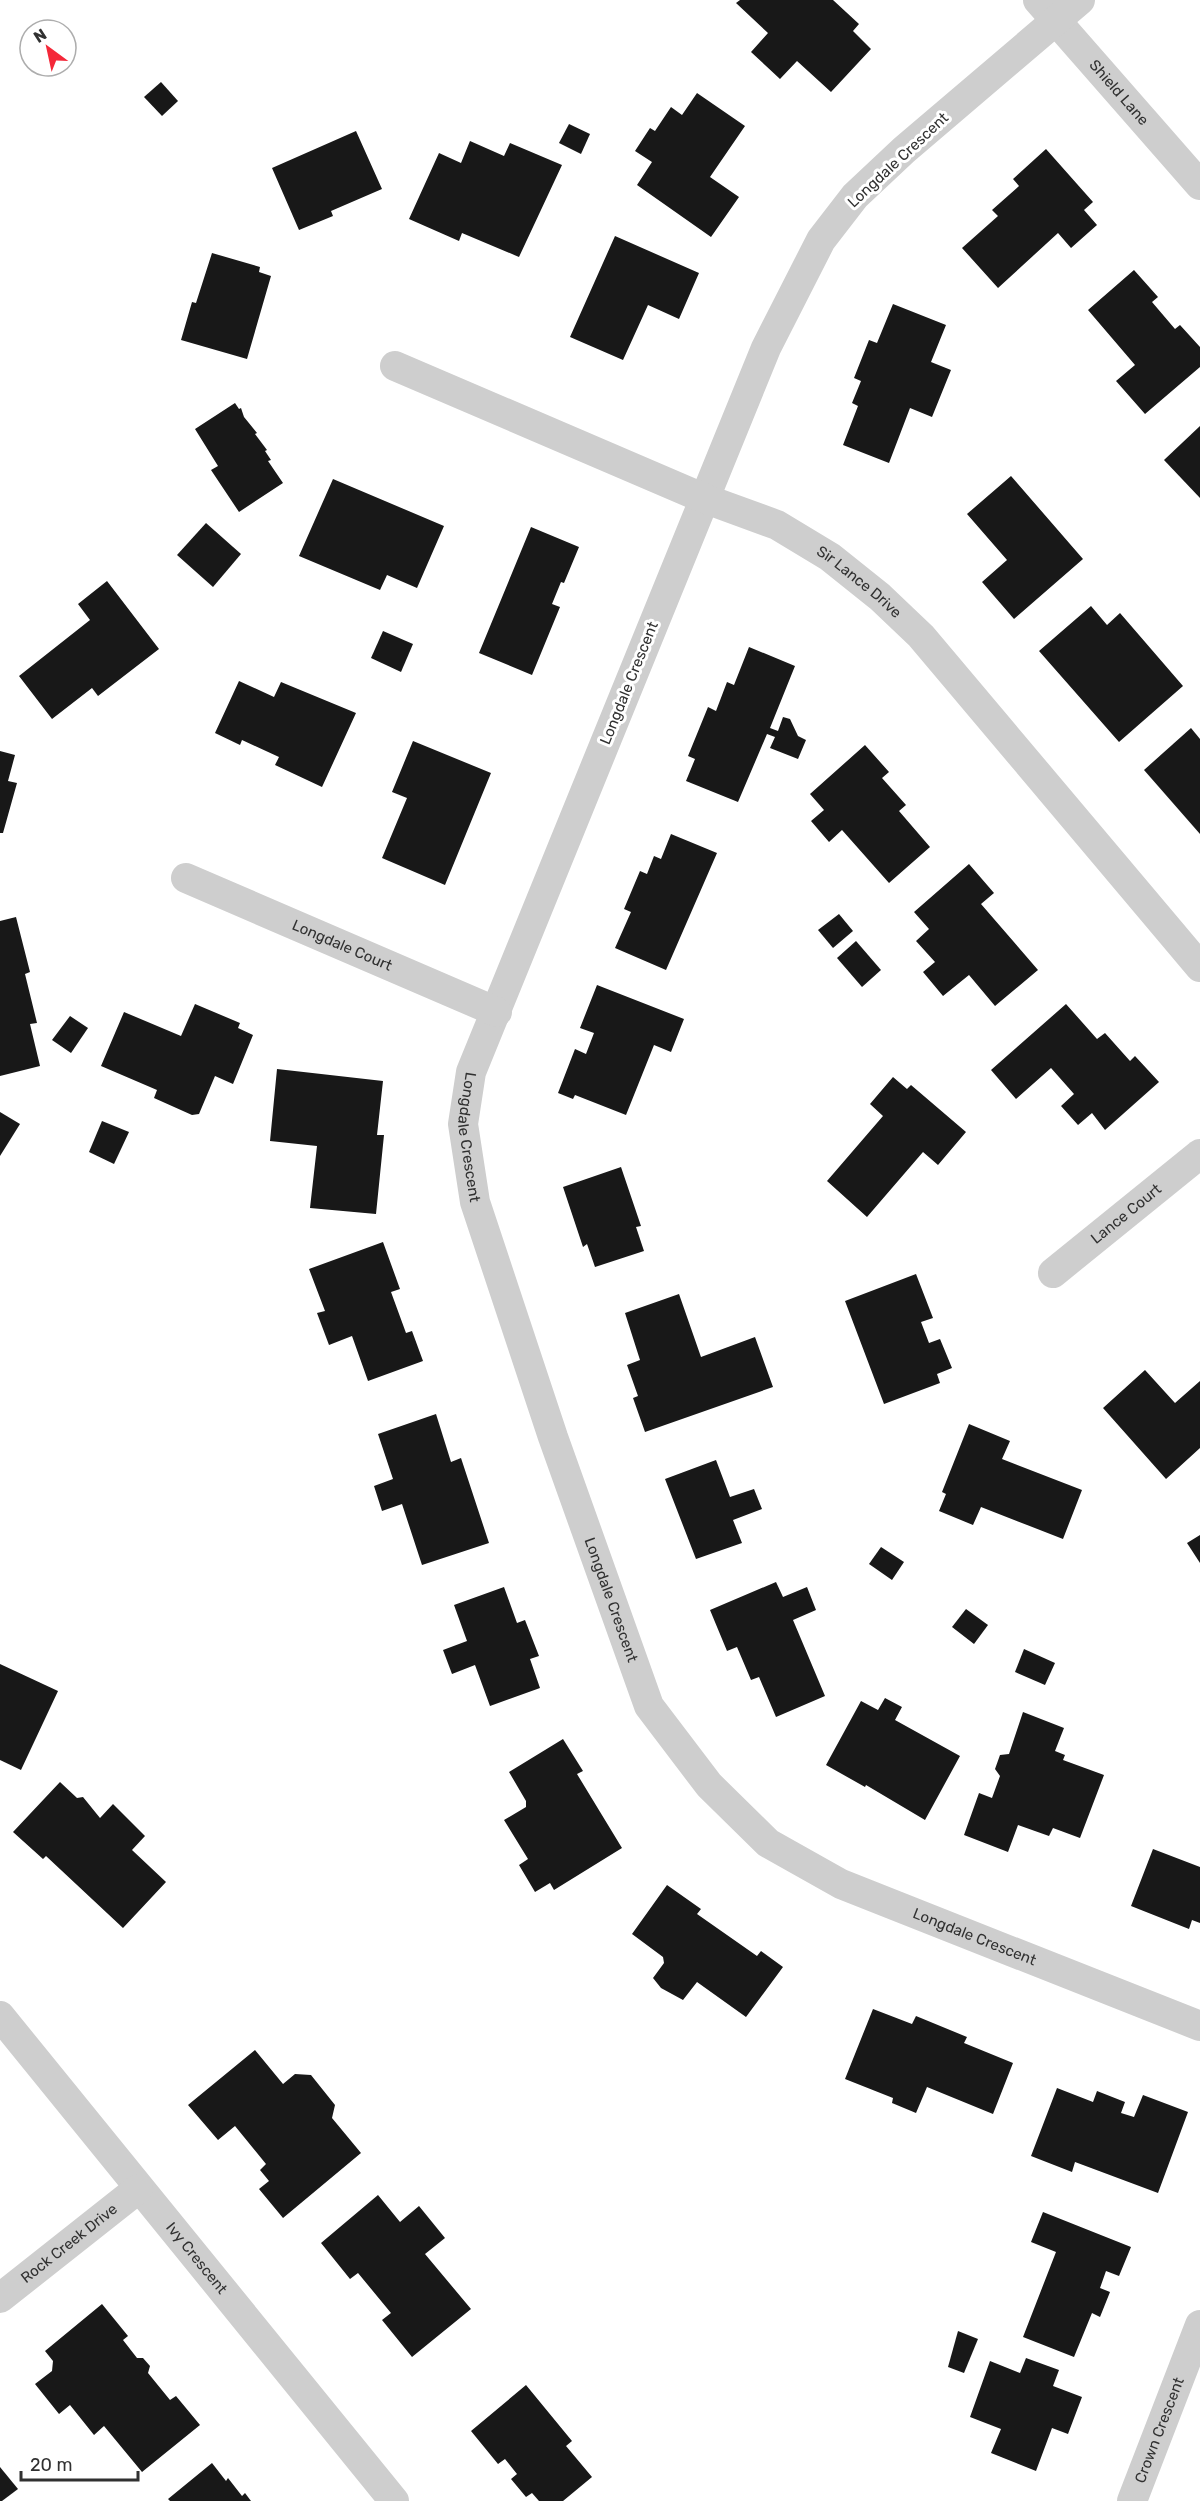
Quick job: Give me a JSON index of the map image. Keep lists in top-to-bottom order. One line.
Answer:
{"streets":{"street":["Shield Lane","Longdale Crescent","Sir Lance Drive","Longdale Court","Lance Court","Rock Creek Drive","Ivy Crescent","Crown Crescent"]},"crossings":[["Shield Lane","Longdale Crescent"],["Longdale Crescent","Sir Lance Drive"],["Longdale Crescent","Longdale Court"],["Rock Creek Drive","Ivy Crescent"]],"scale_bar":"20 m","north":"top left"}
